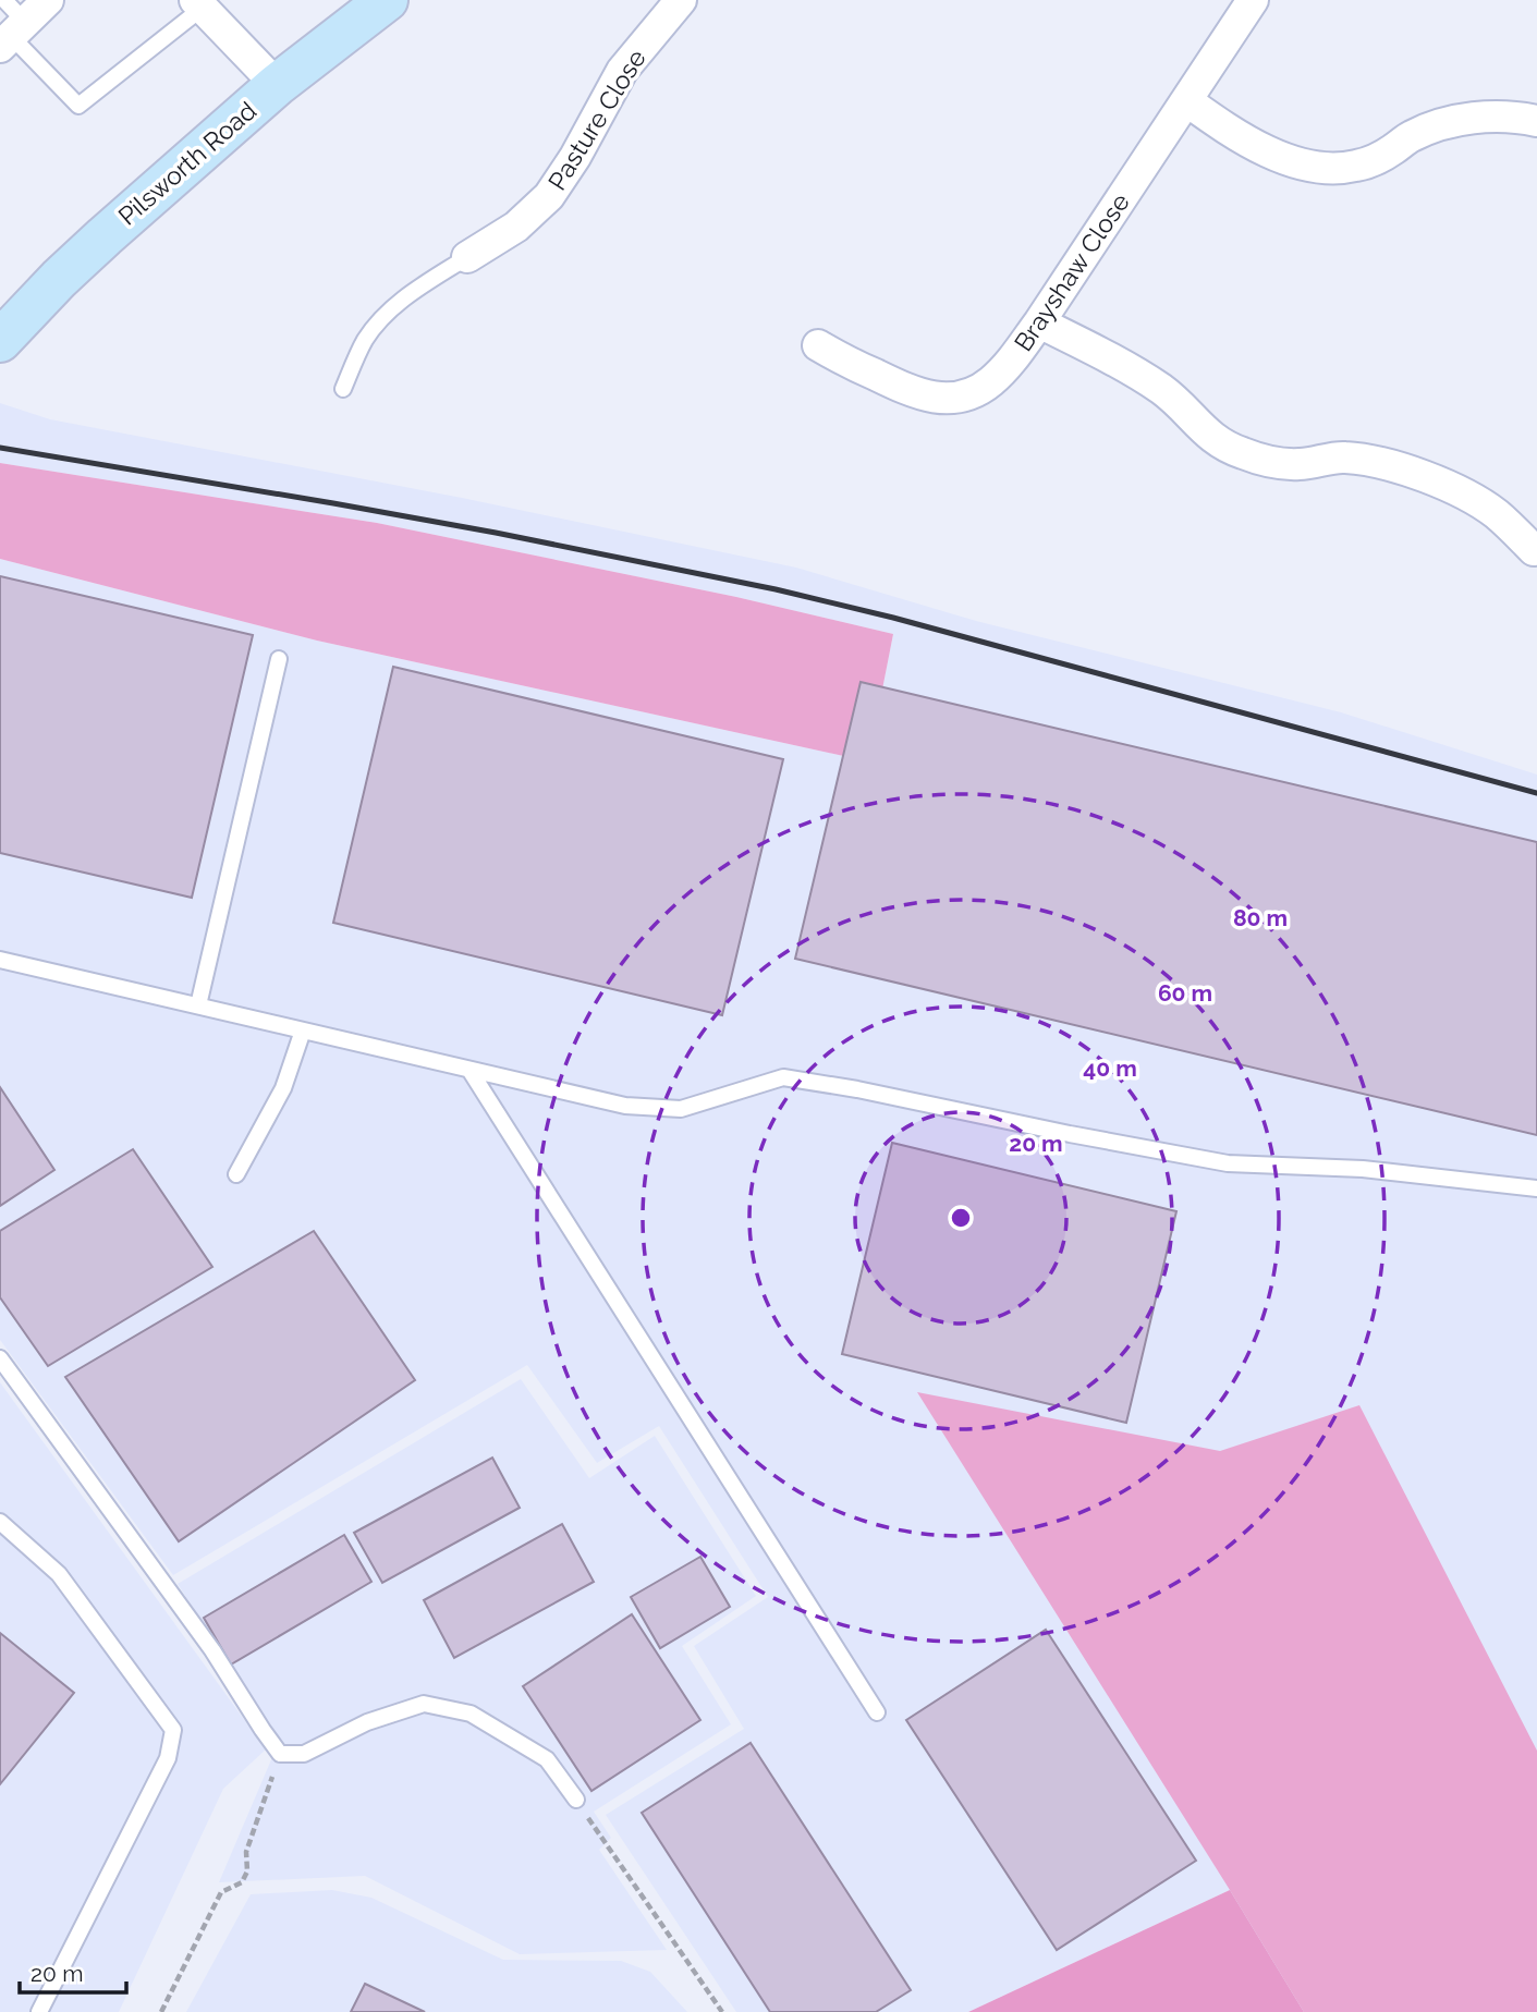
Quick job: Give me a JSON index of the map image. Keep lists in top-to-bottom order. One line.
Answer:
{"streets":{"street":["Pasture Close","Pilsworth Road","Brayshaw Close"]},"scale_bar":"20 m","rings":["80 m","60 m","40 m","20 m"]}
